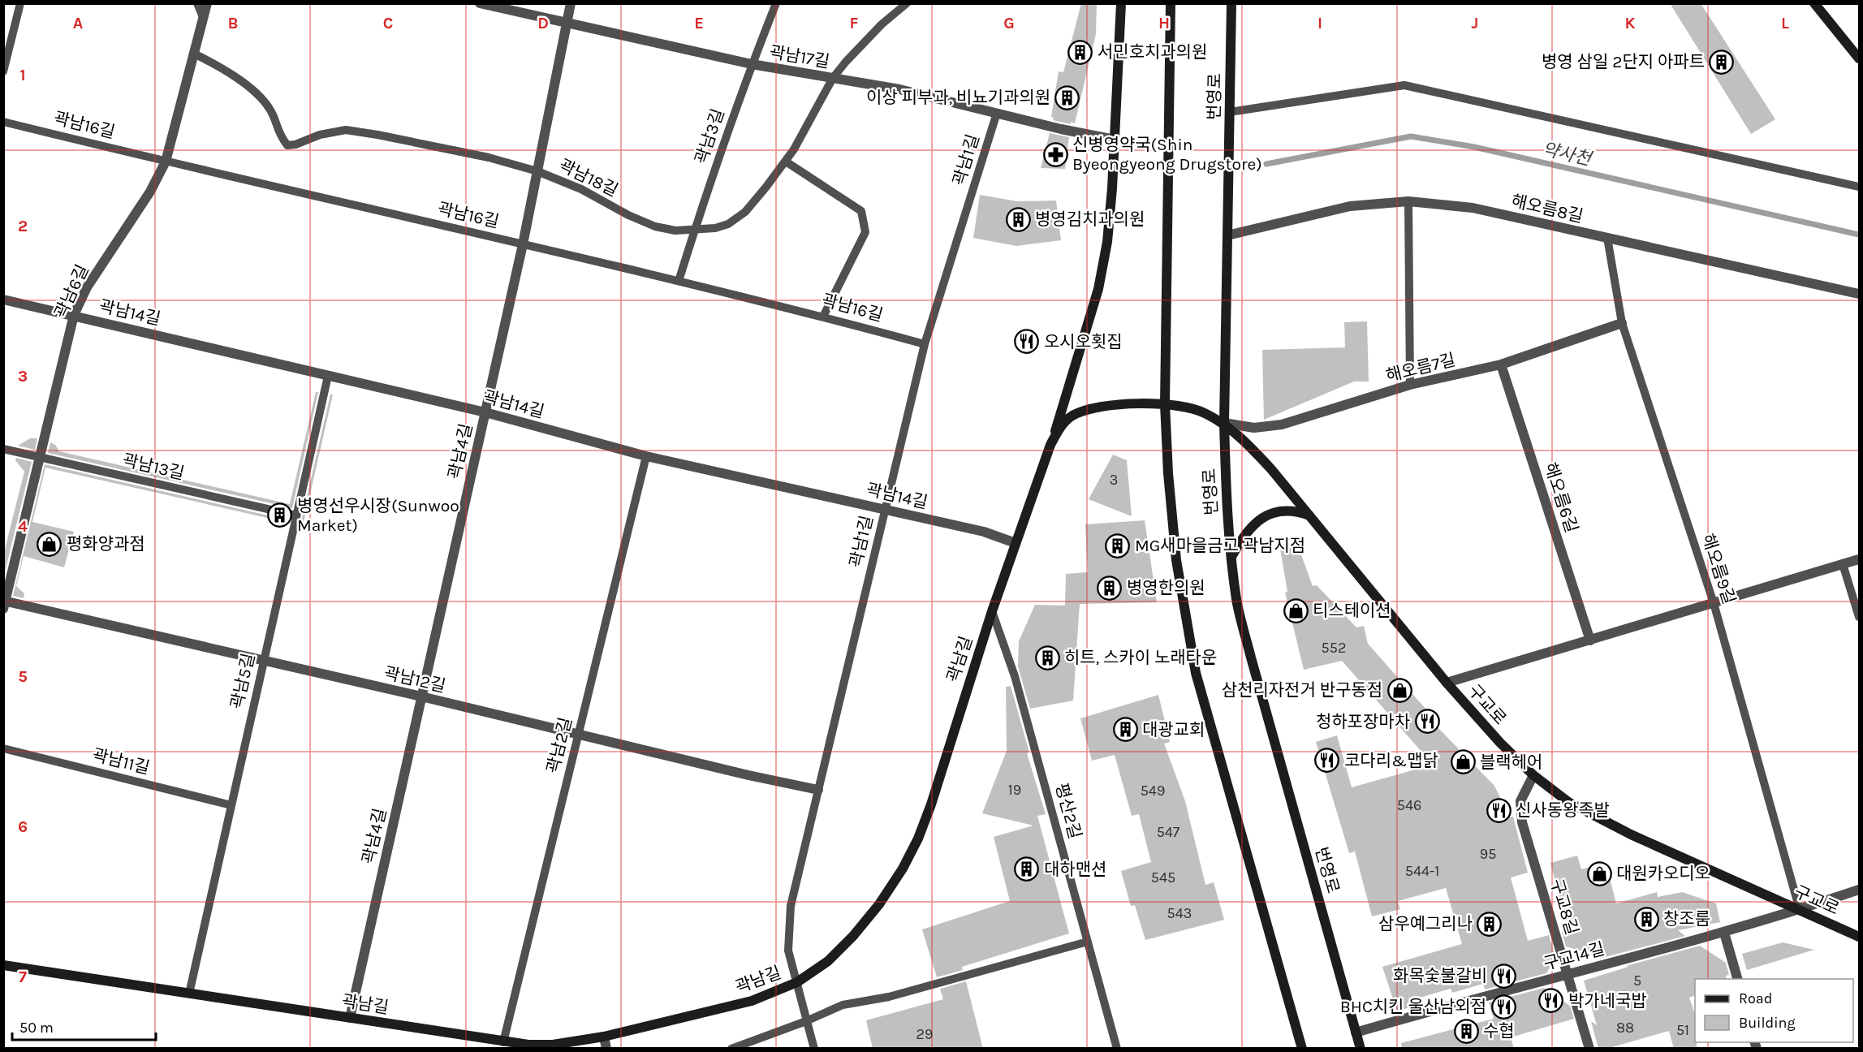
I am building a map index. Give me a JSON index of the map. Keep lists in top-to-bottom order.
{
  "streets": {
    "main road": ["번영로", "곽남길", "구교로"],
    "street": [
      "곽남17길",
      "해오름8길",
      "곽남6길",
      "곽남14길",
      "해오름7길",
      "곽남4길",
      "해오름6길",
      "곽남12길",
      "구교8길",
      "구교14길"
    ],
    "lane": [
      "곽남16길",
      "곽남3길",
      "곽남1길",
      "곽남18길",
      "곽남13길",
      "해오름9길",
      "곽남5길",
      "곽남2길",
      "곽남11길",
      "평산2길"
    ]
  },
  "crossings": [
    ["곽남17길", "곽남3길"],
    ["곽남17길", "곽남1길"],
    ["곽남17길", "곽남18길"],
    ["곽남17길", "곽남4길"],
    ["번영로", "해오름8길"],
    ["번영로", "해오름7길"],
    ["번영로", "구교로"],
    ["번영로", "구교14길"],
    ["곽남16길", "곽남3길"],
    ["곽남16길", "곽남1길"],
    ["곽남16길", "곽남6길"],
    ["곽남16길", "곽남4길"],
    ["곽남3길", "곽남18길"],
    ["곽남1길", "곽남14길"],
    ["곽남1길", "곽남길"],
    ["곽남1길", "곽남12길"],
    ["곽남18길", "곽남6길"],
    ["곽남18길", "곽남4길"],
    ["해오름8길", "해오름9길"],
    ["곽남6길", "곽남14길"],
    ["곽남6길", "곽남13길"],
    ["곽남6길", "곽남12길"],
    ["곽남14길", "곽남4길"],
    ["곽남14길", "곽남길"],
    ["곽남14길", "곽남5길"],
    ["곽남14길", "곽남2길"],
    ["해오름7길", "해오름6길"],
    ["해오름7길", "해오름9길"],
    ["해오름7길", "구교로"],
    ["곽남4길", "곽남길"],
    ["곽남4길", "곽남12길"],
    ["곽남13길", "곽남5길"],
    ["해오름9길", "구교로"],
    ["해오름9길", "구교14길"],
    ["곽남길", "곽남5길"],
    ["곽남길", "구교로"],
    ["곽남길", "곽남2길"],
    ["곽남길", "평산2길"],
    ["곽남12길", "곽남5길"],
    ["곽남12길", "곽남2길"],
    ["곽남5길", "곽남11길"],
    ["구교로", "구교8길"],
    ["구교로", "구교14길"],
    ["구교8길", "구교14길"]
  ],
  "water": ["약사천"],
  "places": {
    "building": [
      "서민호치과의원",
      "병영 삼일 2단지 아파트",
      "이상 피부과, 비뇨기과의원",
      "병영김치과의원",
      "병영선우시장(Sunwoo Market)",
      "MG새마을금고 곽남지점",
      "병영한의원",
      "히트, 스카이 노래타운",
      "대광교회",
      "대하맨션",
      "창조룸",
      "삼우예그리나",
      "수협"
    ],
    "pharmacy": ["신병영약국(Shin Byeongyeong Drugstore)"],
    "restaurant": [
      "오시오횟집",
      "청하포장마차",
      "코다리&맵닭",
      "신사동왕족발",
      "화목숯불갈비",
      "박가네국밥",
      "BHC치킨 울산남외점"
    ],
    "shop": [
      "평화양과점",
      "티스테이션",
      "삼천리자전거 반구동점",
      "블랙헤어",
      "대원카오디오"
    ]
  },
  "house_numbers": [
    "3",
    "552",
    "19",
    "549",
    "546",
    "547",
    "95",
    "544-1",
    "545",
    "543",
    "5",
    "88",
    "51",
    "29"
  ],
  "legend": ["Road", "Building"],
  "scale_bar": "50 m",
  "grid": {
    "columns": [
      "A",
      "B",
      "C",
      "D",
      "E",
      "F",
      "G",
      "H",
      "I",
      "J",
      "K",
      "L"
    ],
    "rows": [
      "1",
      "2",
      "3",
      "4",
      "5",
      "6",
      "7"
    ]
  }
}
